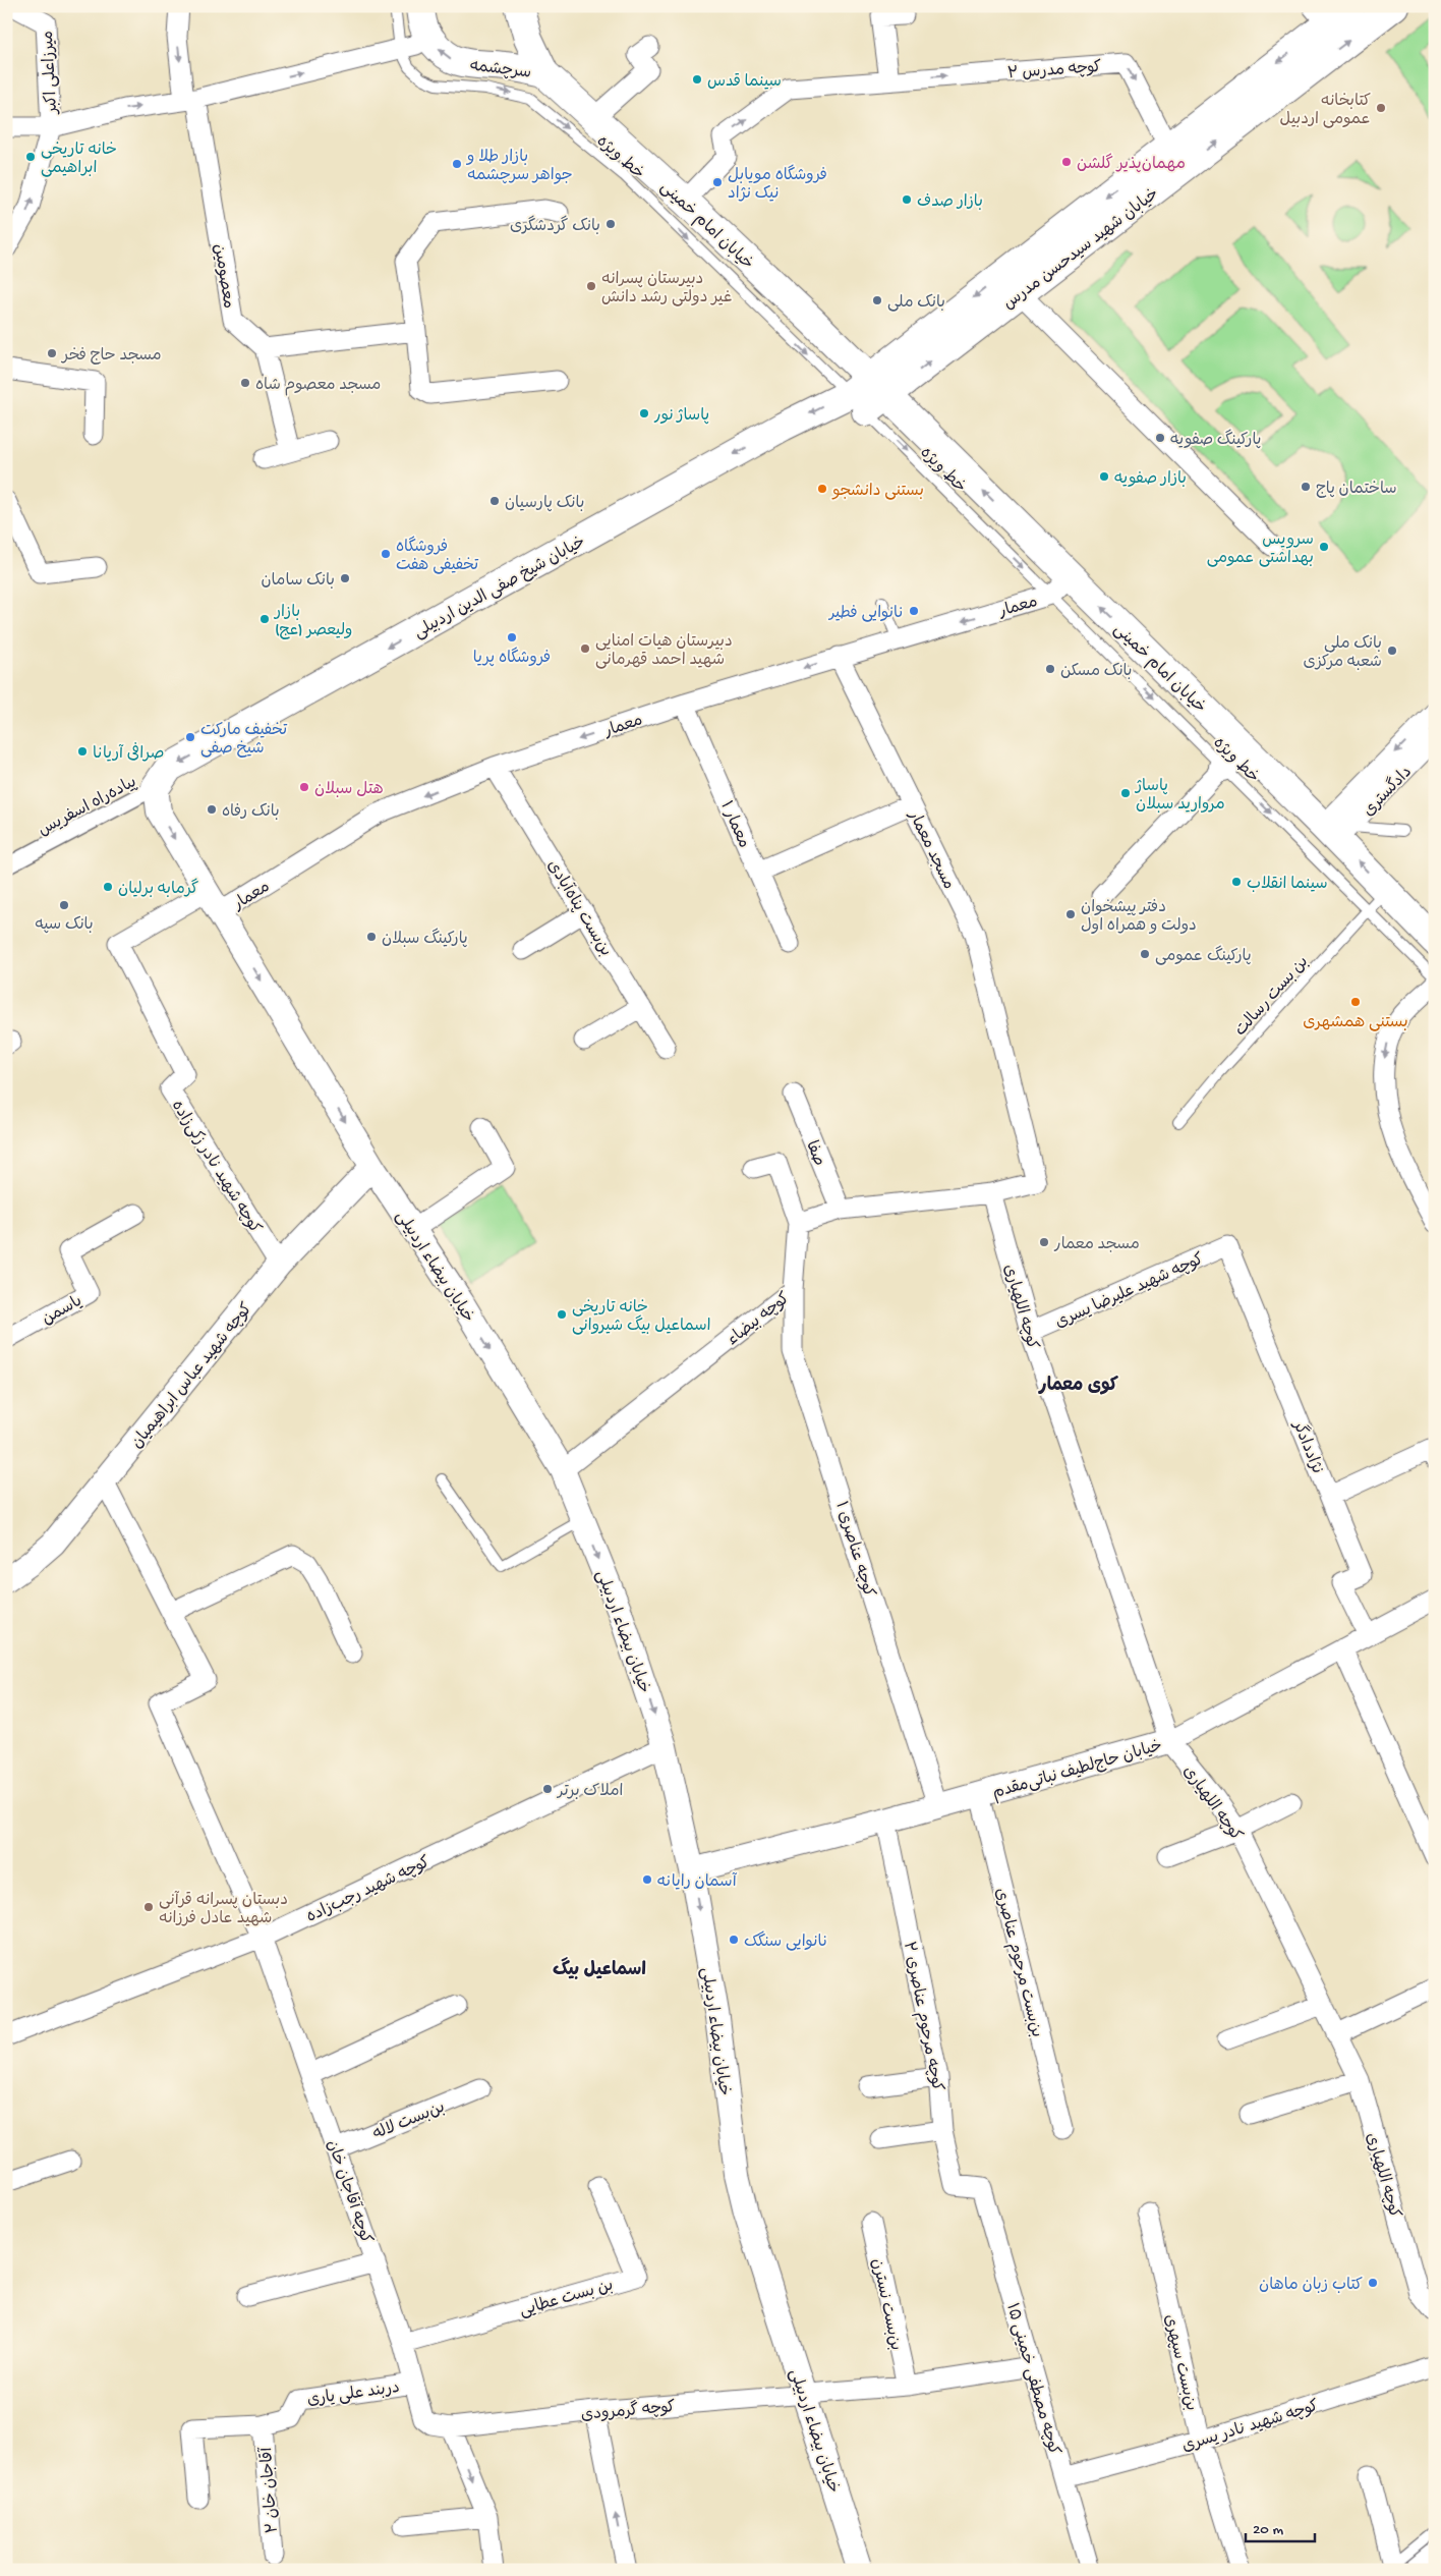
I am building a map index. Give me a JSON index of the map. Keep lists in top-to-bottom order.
{
  "streets": {
    "main road": [
      "سرچشمه",
      "خیابان امام خمینی",
      "خیابان شهید سیدحسن مدرس",
      "خیابان شیخ صفی الدین اردبیلی"
    ],
    "street": [
      "کوچه مدرس ۲",
      "میرزاعلی اکبر",
      "معصومین",
      "معمار",
      "دادگستری",
      "پیاده‌راه اسفریس",
      "معمار ۱",
      "مسجد معمار",
      "بن‌بست پناه‌آبادی",
      "صفا",
      "کوچه شهید نادر زکی‌زاده",
      "خیابان بیضاء اردبیلی",
      "کوچه شهید علیرضا یسری",
      "کوچه اللهیاری",
      "یاسمن",
      "کوچه بیضاء",
      "کوچه شهید عباس ابراهیمیان",
      "نژاددادگر",
      "کوچه عناصری ۱",
      "خیابان حاج‌لطیف نباتی‌مقدم",
      "کوچه شهید رجب‌زاده",
      "بن‌بست مرحوم عناصری",
      "کوچه مرحوم عناصری ۲",
      "بن‌بست لاله",
      "کوچه آقاجان خان",
      "بن بست عطایی",
      "بن‌بست نسترن",
      "بن‌بست سپهری",
      "کوچه مصطفی خمینی ۱۵",
      "دربند علی یاری",
      "کوچه گرمرودی",
      "کوچه شهید نادر یسری",
      "آقاجان خان ۲"
    ],
    "lane": ["خط ویژه", "بن بست رسالت"]
  },
  "crossings": [
    ["سرچشمه", "خیابان امام خمینی"],
    ["کوچه مدرس ۲", "خیابان شهید سیدحسن مدرس"],
    ["خط ویژه", "خیابان امام خمینی"],
    ["خط ویژه", "خیابان شهید سیدحسن مدرس"],
    ["خط ویژه", "خیابان شیخ صفی الدین اردبیلی"],
    ["خط ویژه", "معمار"],
    ["خط ویژه", "بن بست رسالت"],
    ["خیابان امام خمینی", "خیابان شهید سیدحسن مدرس"],
    ["خیابان امام خمینی", "خیابان شیخ صفی الدین اردبیلی"],
    ["خیابان امام خمینی", "معمار"],
    ["خیابان امام خمینی", "دادگستری"],
    ["خیابان امام خمینی", "بن بست رسالت"],
    ["خیابان شهید سیدحسن مدرس", "خیابان شیخ صفی الدین اردبیلی"],
    ["خیابان شیخ صفی الدین اردبیلی", "پیاده‌راه اسفریس"],
    ["خیابان شیخ صفی الدین اردبیلی", "خیابان بیضاء اردبیلی"],
    ["معمار", "معمار ۱"],
    ["معمار", "مسجد معمار"],
    ["معمار", "بن‌بست پناه‌آبادی"],
    ["معمار", "خیابان بیضاء اردبیلی"],
    ["پیاده‌راه اسفریس", "خیابان بیضاء اردبیلی"],
    ["مسجد معمار", "کوچه اللهیاری"],
    ["کوچه شهید نادر زکی‌زاده", "خیابان بیضاء اردبیلی"],
    ["کوچه شهید نادر زکی‌زاده", "کوچه شهید عباس ابراهیمیان"],
    ["خیابان بیضاء اردبیلی", "کوچه بیضاء"],
    ["خیابان بیضاء اردبیلی", "کوچه شهید عباس ابراهیمیان"],
    ["خیابان بیضاء اردبیلی", "خیابان حاج‌لطیف نباتی‌مقدم"],
    ["خیابان بیضاء اردبیلی", "کوچه شهید رجب‌زاده"],
    ["خیابان بیضاء اردبیلی", "کوچه گرمرودی"],
    ["کوچه شهید علیرضا یسری", "کوچه اللهیاری"],
    ["کوچه شهید علیرضا یسری", "نژاددادگر"],
    ["کوچه اللهیاری", "خیابان حاج‌لطیف نباتی‌مقدم"],
    ["کوچه بیضاء", "کوچه عناصری ۱"],
    ["نژاددادگر", "خیابان حاج‌لطیف نباتی‌مقدم"],
    ["کوچه عناصری ۱", "خیابان حاج‌لطیف نباتی‌مقدم"],
    ["خیابان حاج‌لطیف نباتی‌مقدم", "بن‌بست مرحوم عناصری"],
    ["خیابان حاج‌لطیف نباتی‌مقدم", "کوچه مرحوم عناصری ۲"],
    ["کوچه شهید رجب‌زاده", "کوچه آقاجان خان"],
    ["کوچه مرحوم عناصری ۲", "کوچه مصطفی خمینی ۱۵"],
    ["بن‌بست لاله", "کوچه آقاجان خان"],
    ["کوچه آقاجان خان", "بن بست عطایی"],
    ["کوچه آقاجان خان", "دربند علی یاری"],
    ["کوچه آقاجان خان", "کوچه گرمرودی"],
    ["بن‌بست نسترن", "کوچه گرمرودی"],
    ["بن‌بست سپهری", "کوچه شهید نادر یسری"],
    ["کوچه مصطفی خمینی ۱۵", "کوچه گرمرودی"],
    ["کوچه مصطفی خمینی ۱۵", "کوچه شهید نادر یسری"],
    ["دربند علی یاری", "آقاجان خان ۲"]
  ],
  "one_way": [
    "سرچشمه",
    "کوچه مدرس ۲",
    "خط ویژه",
    "خیابان شیخ صفی الدین اردبیلی",
    "معمار",
    "خیابان بیضاء اردبیلی"
  ],
  "districts": ["کوی معمار", "اسماعیل بیگ"],
  "places": [
    "سینما قدس",
    "کتابخانه عمومی اردبیل",
    "خانه تاریخی ابراهیمی",
    "مهمان‌پذیر گلشن",
    "بازار طلا و جواهر سرچشمه",
    "فروشگاه مویابل نیک نژاد",
    "بازار صدف",
    "بانک گردشگری",
    "دبیرستان پسرانه غیر دولتی رشد دانش",
    "بانک ملی",
    "مسجد حاج فخر",
    "مسجد معصوم شاه",
    "پاساژ نور",
    "پارکینگ صفویه",
    "بازار صفویه",
    "ساختمان پاج",
    "بستنی دانشجو",
    "بانک پارسیان",
    "سرویس بهداشتی عمومی",
    "فروشگاه تخفیفی هفت",
    "بانک سامان",
    "نانوایی فطیر",
    "بازار ولیعصر (عج)",
    "فروشگاه پریا",
    "دبیرستان هیات امنایی شهید احمد قهرمانی",
    "بانک ملی شعبه مرکزی",
    "بانک مسکن",
    "تخفیف مارکت شیخ صفی",
    "صرافی آریانا",
    "هتل سبلان",
    "پاساژ مروارید سبلان",
    "بانک رفاه",
    "سینما انقلاب",
    "گرمابه برلیان",
    "بانک سپه",
    "دفتر پیشخوان دولت و همراه اول",
    "پارکینگ سبلان",
    "پارکینگ عمومی",
    "بستنی همشهری",
    "مسجد معمار",
    "خانه تاریخی اسماعیل بیگ شیروانی",
    "املاک برتر",
    "آسمان رایانه",
    "دبستان پسرانه قرآنی شهید عادل فرزانه",
    "نانوایی سنگک",
    "کتاب زبان ماهان"
  ],
  "scale_bar": "20 m"
}
